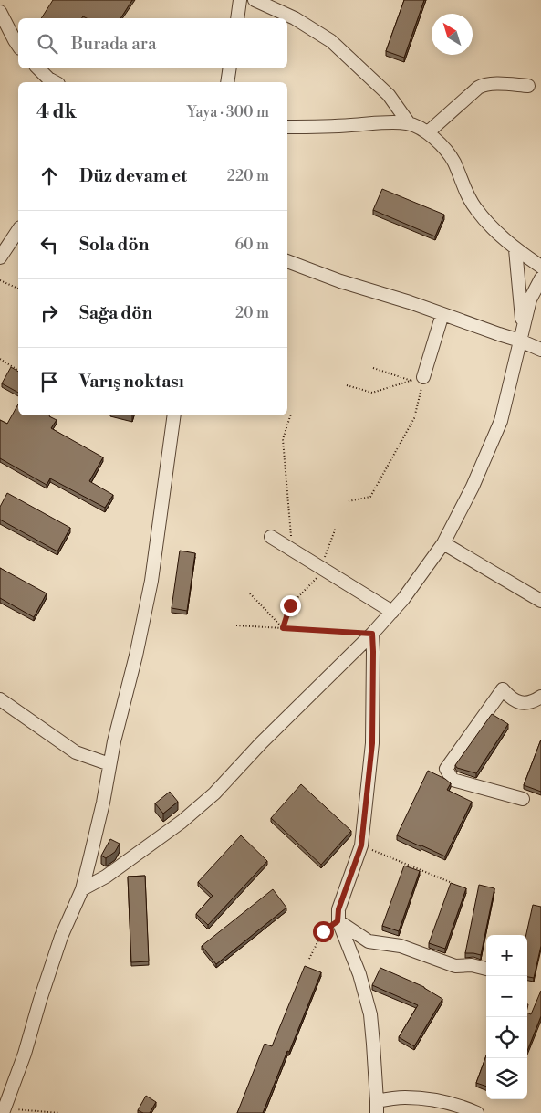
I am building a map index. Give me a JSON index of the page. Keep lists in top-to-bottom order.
{
  "north": "top left",
  "page": {
    "search": "Burada ara",
    "heading": ["4 dk", "Yaya · 300 m"],
    "list": [
      ["Düz devam et", "220 m"],
      ["Sola dön", "60 m"],
      ["Sağa dön", "20 m"],
      "Varış noktası"
    ],
    "map_buttons": ["+", "−"]
  }
}
